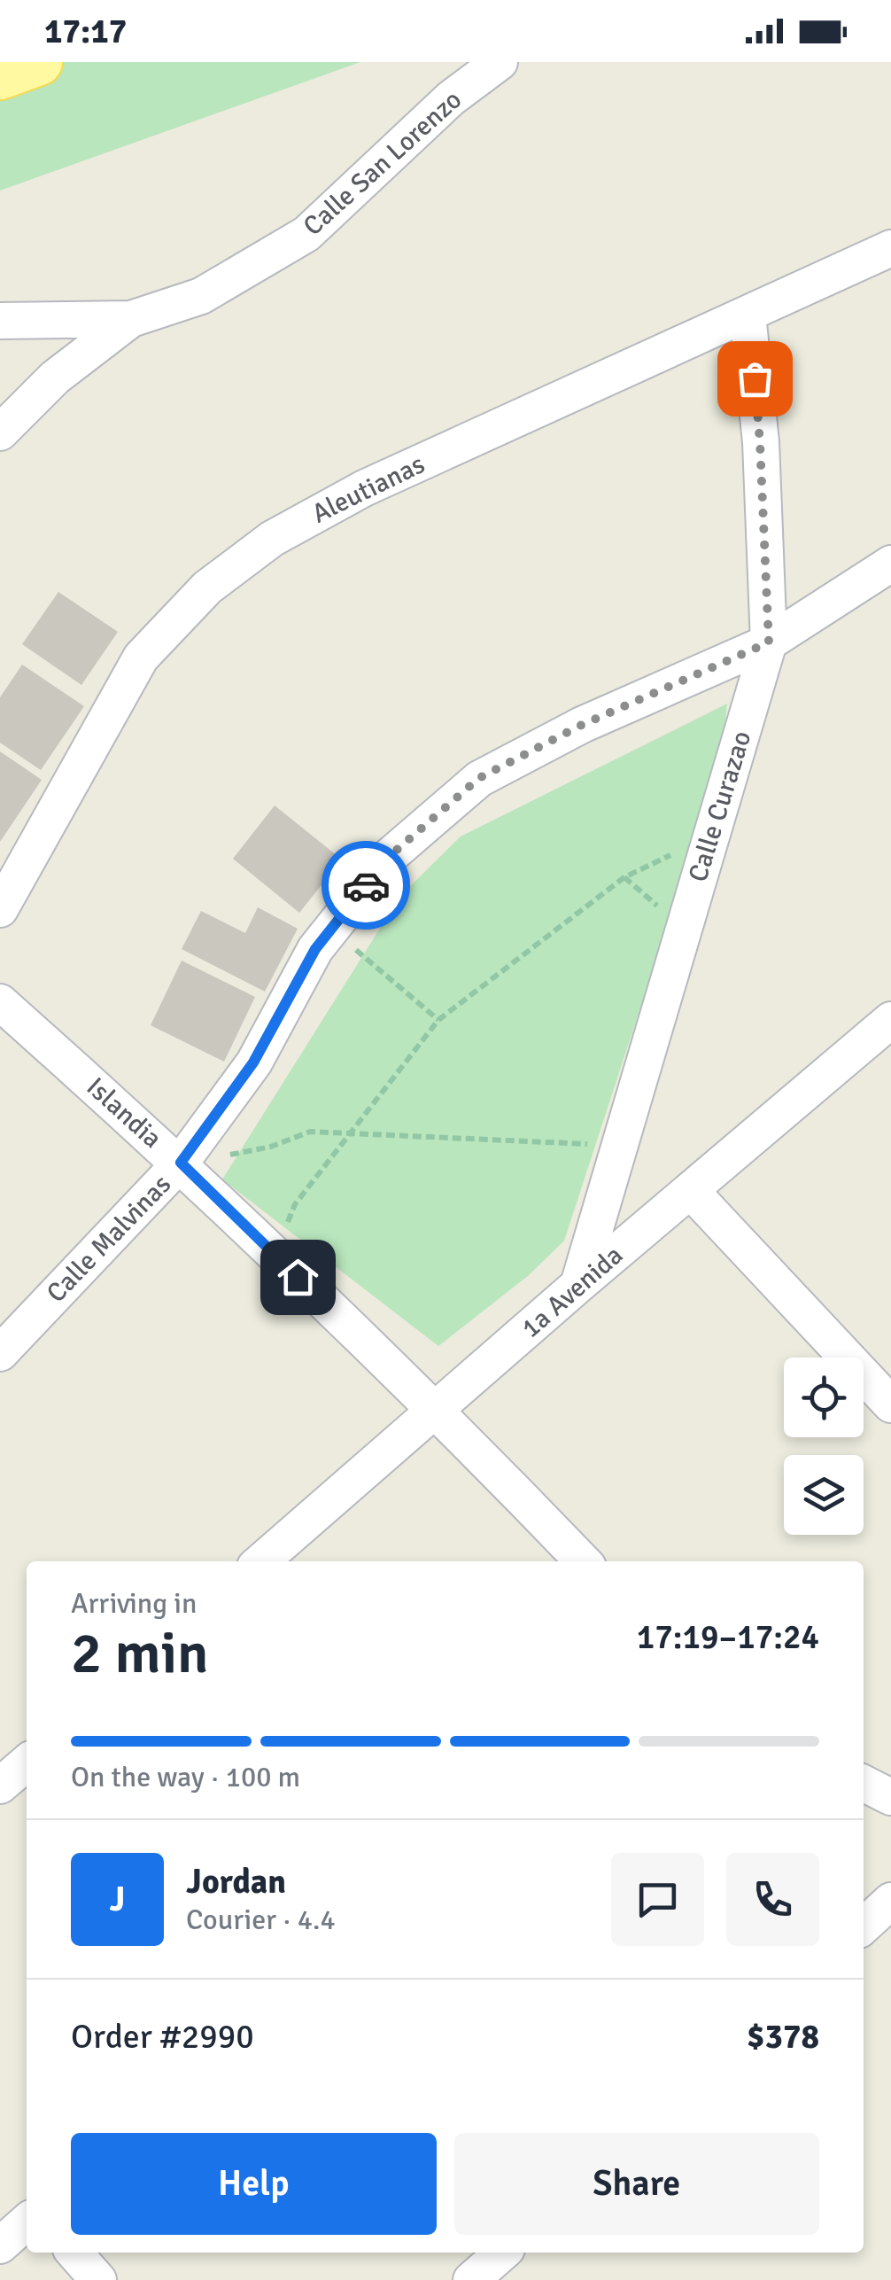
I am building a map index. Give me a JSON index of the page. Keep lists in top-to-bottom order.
{
  "streets": {
    "street": [
      "Calle San Lorenzo",
      "Aleutianas",
      "Calle Curazao",
      "Islandia",
      "Calle Malvinas",
      "1a Avenida"
    ]
  },
  "crossings": [
    ["Aleutianas", "Calle Curazao"],
    ["Calle Curazao", "Calle Malvinas"],
    ["Calle Curazao", "1a Avenida"],
    ["Islandia", "Calle Malvinas"],
    ["Islandia", "1a Avenida"]
  ],
  "page": {
    "status": "17:17",
    "heading": ["2 min", "Arriving in", "17:19–17:24"],
    "panel": [
      "Jordan",
      "Courier · 4.4",
      "Order #2990",
      "$378"
    ],
    "bar": "On the way · 100 m",
    "round": "J",
    "buttons": ["Help", "Share"]
  }
}
